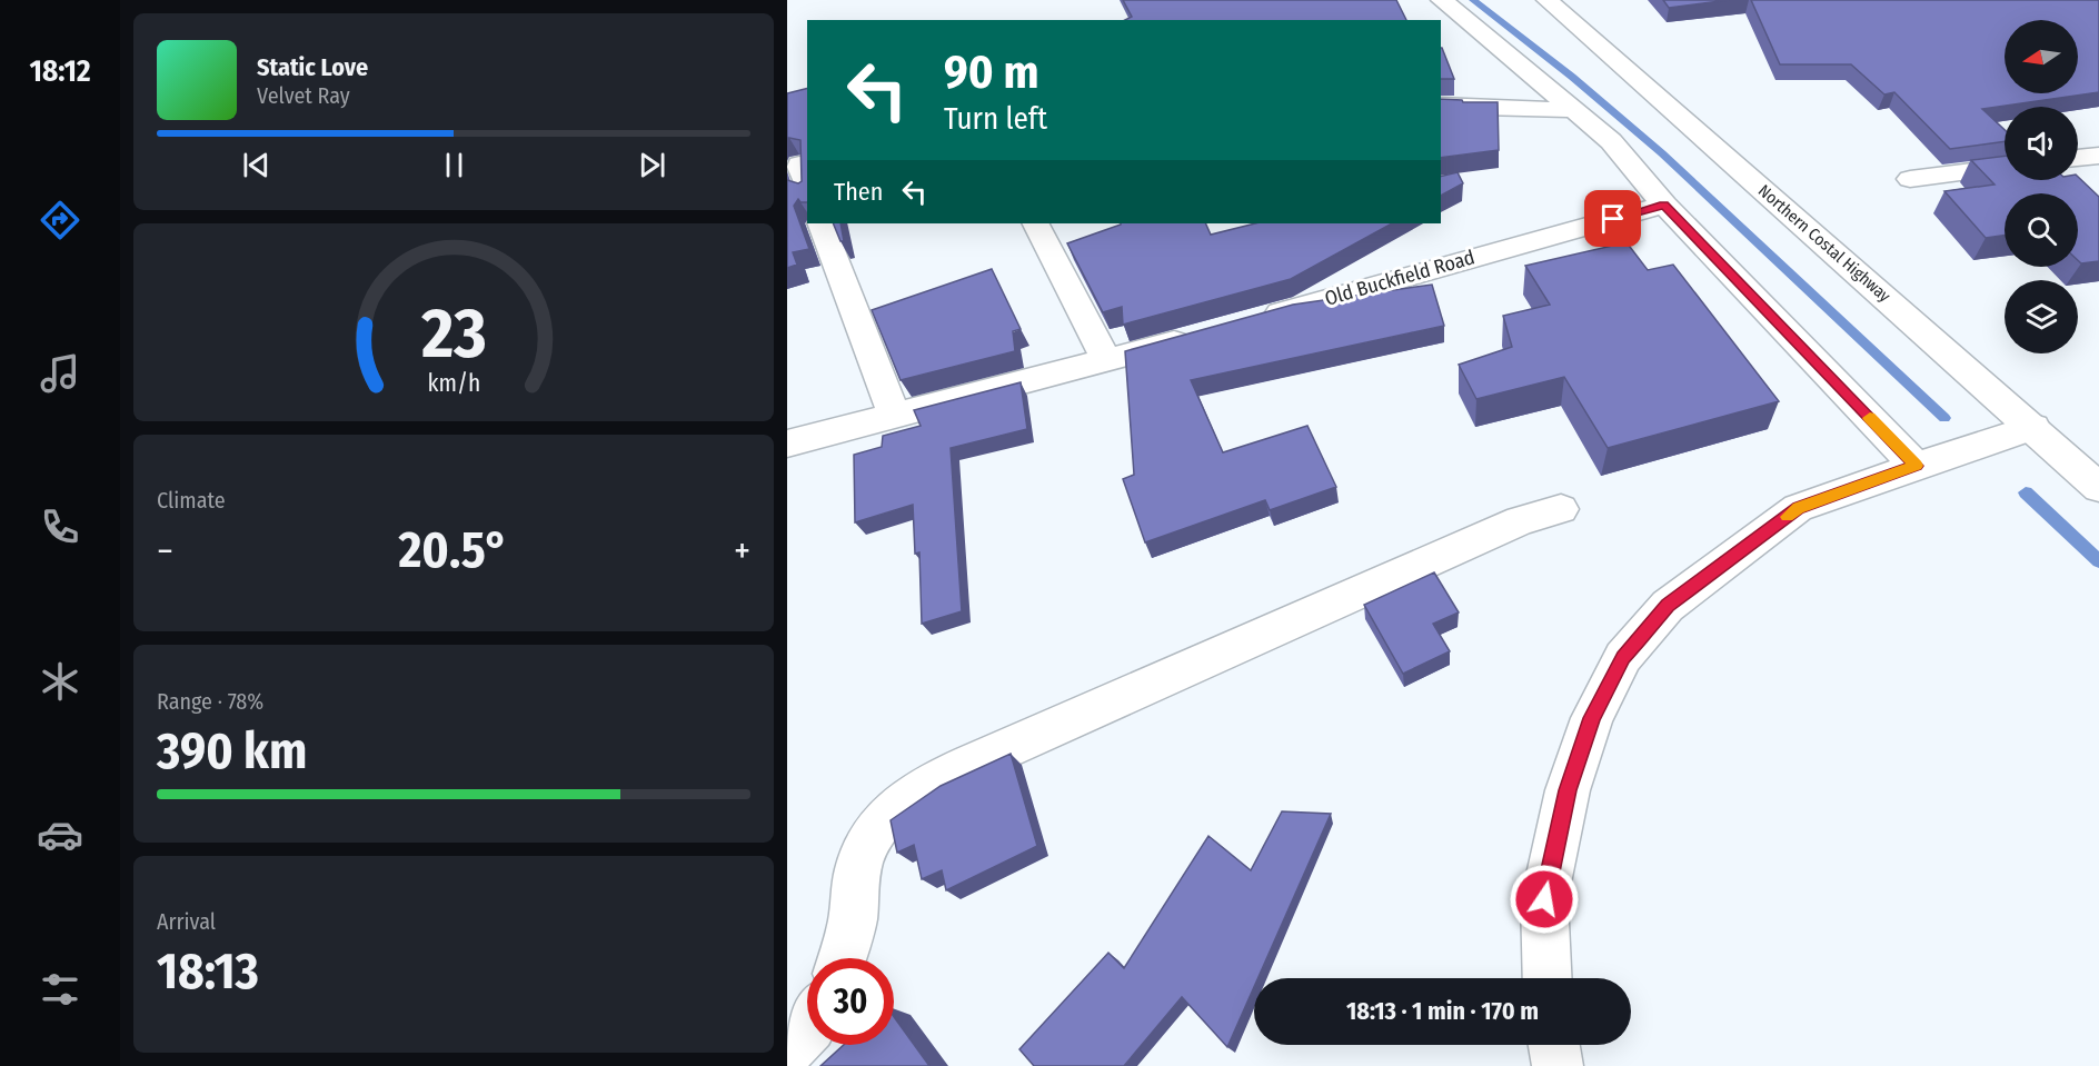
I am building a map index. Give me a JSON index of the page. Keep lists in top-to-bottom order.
{
  "streets": {
    "street": ["Northern Costal Highway", "Old Buckfield Road"]
  },
  "north": "left",
  "page": {
    "tabs": "18:12",
    "turn": ["90 m", "Turn left"],
    "song": ["Static Love", "Velvet Ray"],
    "then": "Then",
    "tile": [
      "Climate",
      ["Range · 78%", "390 km"],
      ["Arrival", "18:13"]
    ],
    "heat": ["−", "20.5°", "+"],
    "limit": "30",
    "trip": "18:13 · 1 min · 170 m",
    "gauge": ["23", "km/h"]
  }
}
